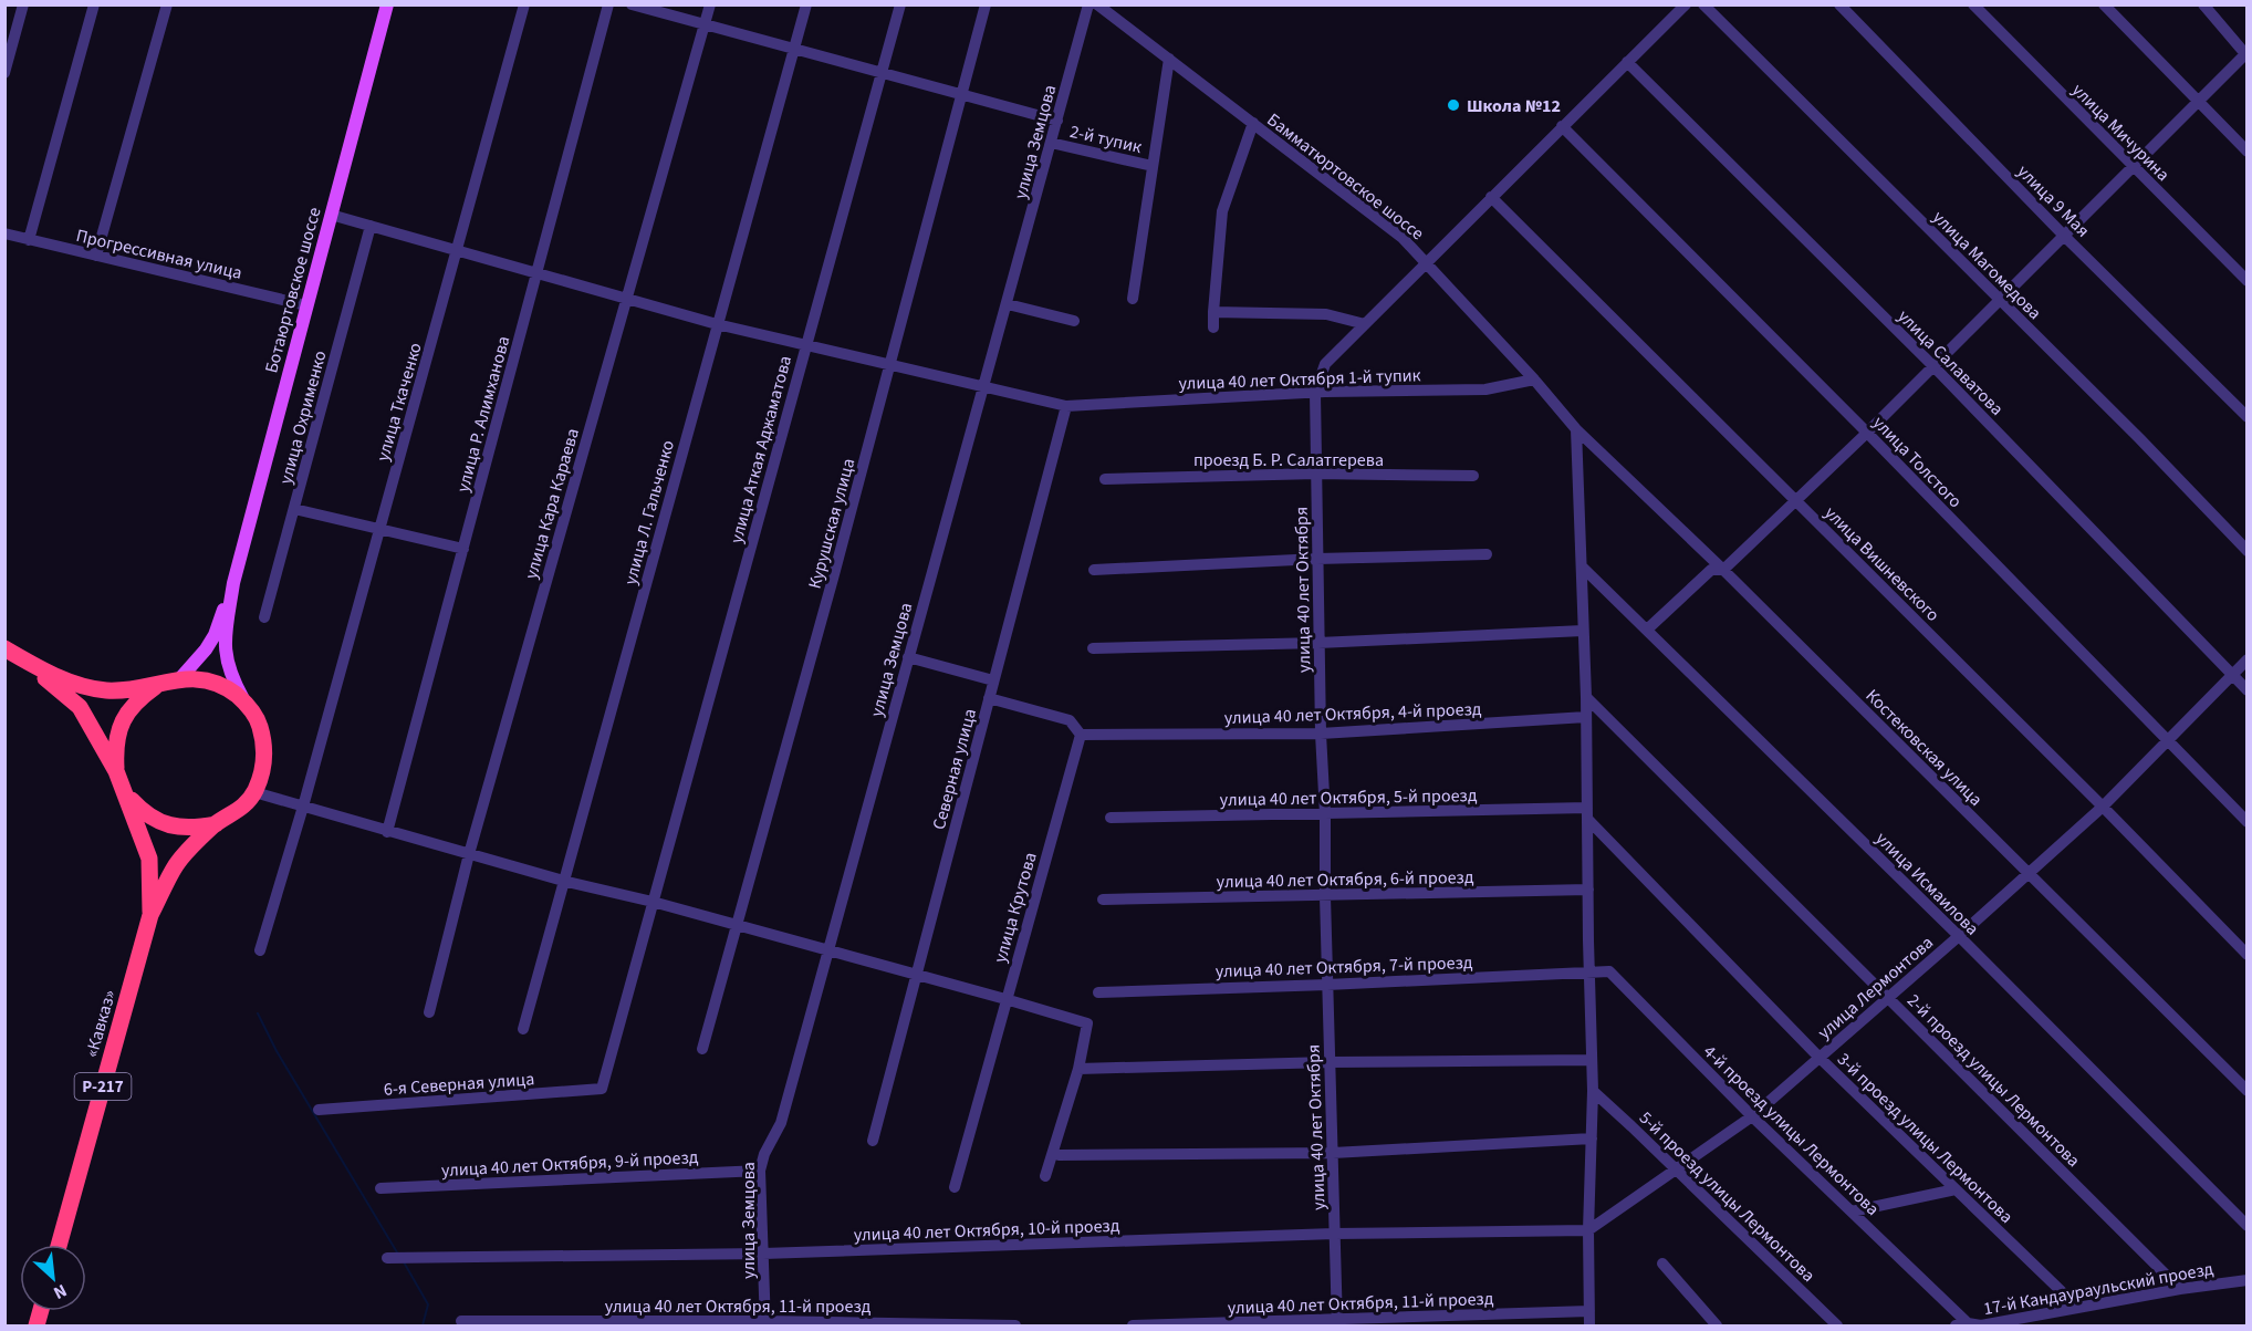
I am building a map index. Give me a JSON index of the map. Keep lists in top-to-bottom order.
{
  "streets": {
    "highway": ["«Кавказ»", "Р-217"],
    "main road": ["Ботаюртовское шоссе"],
    "street": [
      "улица Мичурина",
      "2-й тупик",
      "улица Земцова",
      "Бамматюртовское шоссе",
      "улица 9 Мая",
      "Прогрессивная улица",
      "улица Магомедова",
      "улица Салаватова",
      "улица 40 лет Октября 1-й тупик",
      "улица Ткаченко",
      "улица Р. Алимханова",
      "улица Охрименко",
      "улица Аткая Аджаматова",
      "проезд Б. Р. Салатгерева",
      "улица Толстого",
      "улица Кара Караева",
      "улица Л. Гальченко",
      "Курушская улица",
      "улица Вишневского",
      "улица 40 лет Октября",
      "улица 40 лет Октября, 4-й проезд",
      "Костековская улица",
      "Северная улица",
      "улица 40 лет Октября, 5-й проезд",
      "улица 40 лет Октября, 6-й проезд",
      "улица Исмаилова",
      "улица Крутова",
      "улица 40 лет Октября, 7-й проезд",
      "улица Лермонтова",
      "2-й проезд улицы Лермонтова",
      "6-я Северная улица",
      "4-й проезд улицы Лермонтова",
      "3-й проезд улицы Лермонтова",
      "улица 40 лет Октября, 9-й проезд",
      "5-й проезд улицы Лермонтова",
      "улица 40 лет Октября, 10-й проезд",
      "17-й Кандаураульский проезд",
      "улица 40 лет Октября, 11-й проезд"
    ]
  },
  "crossings": [
    ["2-й тупик", "улица Земцова"],
    ["улица Земцова", "улица 40 лет Октября 1-й тупик"],
    ["улица Земцова", "улица 40 лет Октября, 9-й проезд"],
    ["улица Земцова", "улица 40 лет Октября, 10-й проезд"],
    ["улица Земцова", "улица 40 лет Октября, 11-й проезд"],
    ["Бамматюртовское шоссе", "улица 40 лет Октября 1-й тупик"],
    ["Бамматюртовское шоссе", "улица 40 лет Октября"],
    ["Бамматюртовское шоссе", "Костековская улица"],
    ["Прогрессивная улица", "Ботаюртовское шоссе"],
    ["Ботаюртовское шоссе", "улица 40 лет Октября 1-й тупик"],
    ["улица Салаватова", "улица 40 лет Октября"],
    ["улица Салаватова", "улица Лермонтова"],
    ["улица 40 лет Октября 1-й тупик", "улица Ткаченко"],
    ["улица 40 лет Октября 1-й тупик", "улица Р. Алимханова"],
    ["улица 40 лет Октября 1-й тупик", "улица Охрименко"],
    ["улица 40 лет Октября 1-й тупик", "улица Аткая Аджаматова"],
    ["улица 40 лет Октября 1-й тупик", "улица Кара Караева"],
    ["улица 40 лет Октября 1-й тупик", "улица Л. Гальченко"],
    ["улица 40 лет Октября 1-й тупик", "Курушская улица"],
    ["улица 40 лет Октября 1-й тупик", "улица 40 лет Октября"],
    ["улица 40 лет Октября 1-й тупик", "Северная улица"],
    ["улица Аткая Аджаматова", "6-я Северная улица"],
    ["проезд Б. Р. Салатгерева", "улица 40 лет Октября"],
    ["улица Толстого", "улица 40 лет Октября"],
    ["улица Толстого", "улица Лермонтова"],
    ["улица Вишневского", "улица 40 лет Октября"],
    ["улица Вишневского", "улица Лермонтова"],
    ["улица 40 лет Октября", "улица 40 лет Октября, 4-й проезд"],
    ["улица 40 лет Октября", "улица 40 лет Октября, 5-й проезд"],
    ["улица 40 лет Октября", "улица 40 лет Октября, 6-й проезд"],
    ["улица 40 лет Октября", "улица 40 лет Октября, 7-й проезд"],
    ["улица 40 лет Октября", "улица 40 лет Октября, 10-й проезд"],
    ["улица 40 лет Октября", "улица 40 лет Октября, 11-й проезд"],
    ["улица 40 лет Октября, 4-й проезд", "улица Крутова"],
    ["Костековская улица", "улица Лермонтова"],
    ["улица 40 лет Октября, 5-й проезд", "3-й проезд улицы Лермонтова"],
    ["улица Исмаилова", "улица Лермонтова"],
    ["улица 40 лет Октября, 7-й проезд", "4-й проезд улицы Лермонтова"],
    ["улица Лермонтова", "2-й проезд улицы Лермонтова"],
    ["улица Лермонтова", "4-й проезд улицы Лермонтова"],
    ["улица Лермонтова", "3-й проезд улицы Лермонтова"],
    ["улица Лермонтова", "5-й проезд улицы Лермонтова"],
    ["улица Лермонтова", "улица 40 лет Октября, 10-й проезд"],
    ["2-й проезд улицы Лермонтова", "17-й Кандаураульский проезд"],
    ["4-й проезд улицы Лермонтова", "17-й Кандаураульский проезд"],
    ["3-й проезд улицы Лермонтова", "17-й Кандаураульский проезд"]
  ],
  "places": ["Школа №12"],
  "north": "bottom right"
}
